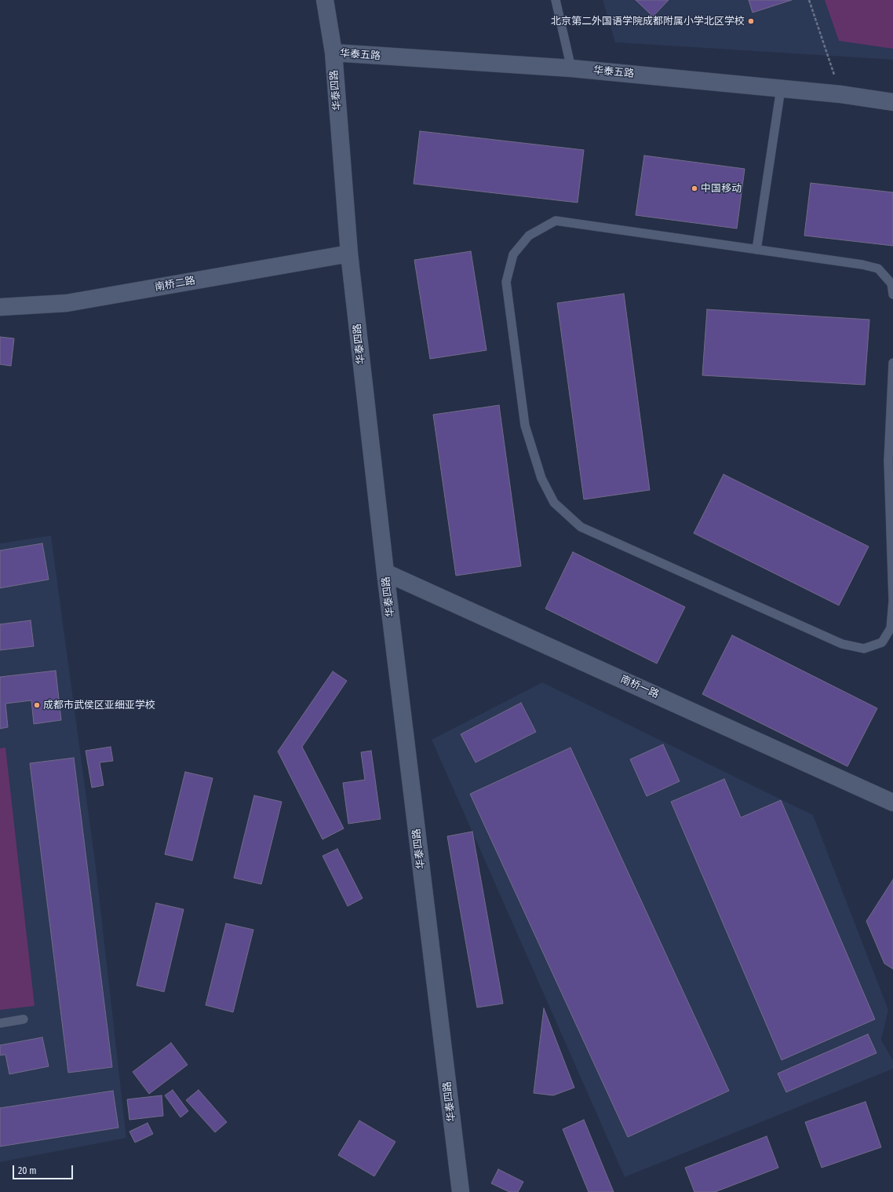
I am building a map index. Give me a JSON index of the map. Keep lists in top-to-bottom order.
{
  "streets": {
    "street": [
      "华泰五路",
      "华泰四路",
      "南桥二路",
      "南桥一路"
    ]
  },
  "crossings": [
    ["华泰五路", "华泰四路"],
    ["华泰四路", "南桥二路"],
    ["华泰四路", "南桥一路"]
  ],
  "places": ["北京第二外国语学院成都附属小学北区学校", "中国移动", "成都市武侯区亚细亚学校"],
  "scale_bar": "20 m"
}
